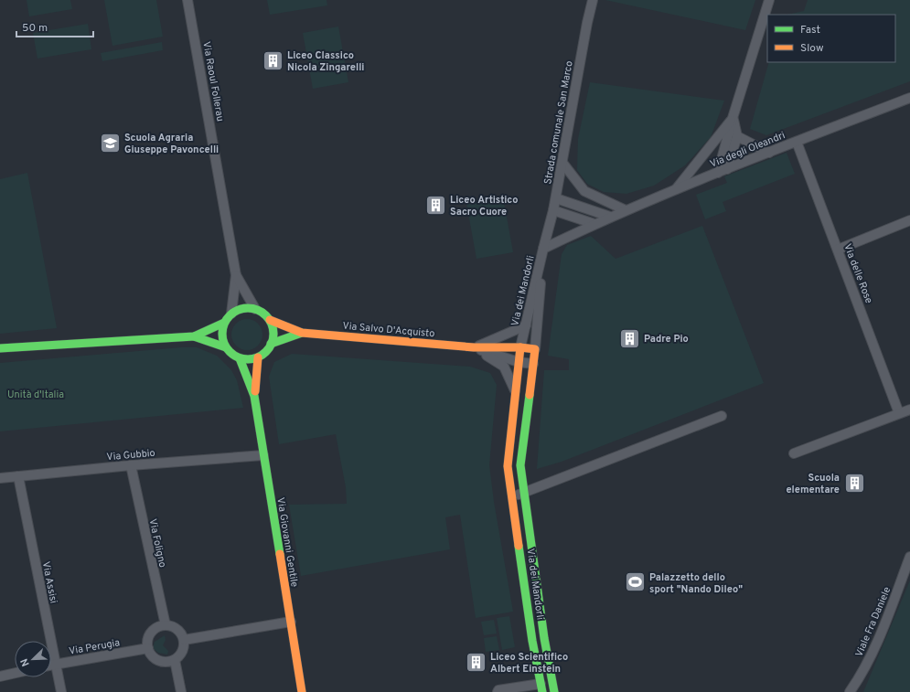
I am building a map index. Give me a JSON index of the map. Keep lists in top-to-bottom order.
{
  "streets": {
    "street": [
      "Via Raoul Follerau",
      "Strada comunale San Marco",
      "Via degli Oleandri",
      "Via delle Rose",
      "Via dei Mandorli",
      "Via Salvo D'Acquisto",
      "Via Gubbio",
      "Via Giovanni Gentile",
      "Via Foligno",
      "Via Assisi",
      "Viale Fra Daniele",
      "Via Perugia"
    ]
  },
  "crossings": [
    ["Via Raoul Follerau", "Via Salvo D'Acquisto"],
    ["Via Raoul Follerau", "Via Giovanni Gentile"],
    ["Strada comunale San Marco", "Via degli Oleandri"],
    ["Strada comunale San Marco", "Via dei Mandorli"],
    ["Via degli Oleandri", "Via delle Rose"],
    ["Via degli Oleandri", "Via dei Mandorli"],
    ["Via dei Mandorli", "Via Salvo D'Acquisto"],
    ["Via Salvo D'Acquisto", "Via Giovanni Gentile"],
    ["Via Gubbio", "Via Giovanni Gentile"],
    ["Via Gubbio", "Via Foligno"],
    ["Via Gubbio", "Via Assisi"],
    ["Via Foligno", "Via Perugia"],
    ["Via Assisi", "Via Perugia"]
  ],
  "parks": ["Unità d'Italia"],
  "places": {
    "building": [
      "Liceo Classico Nicola Zingarelli",
      "Liceo Artistico Sacro Cuore",
      "Padre Pio",
      "Scuola elementare",
      "Liceo Scientifico Albert Einstein"
    ],
    "school or university": ["Scuola Agraria Giuseppe Pavoncelli"],
    "sports": ["Palazzetto dello sport \"Nando Dileo\""]
  },
  "legend": ["Fast", "Slow"],
  "scale_bar": "50 m",
  "north": "bottom left"
}
